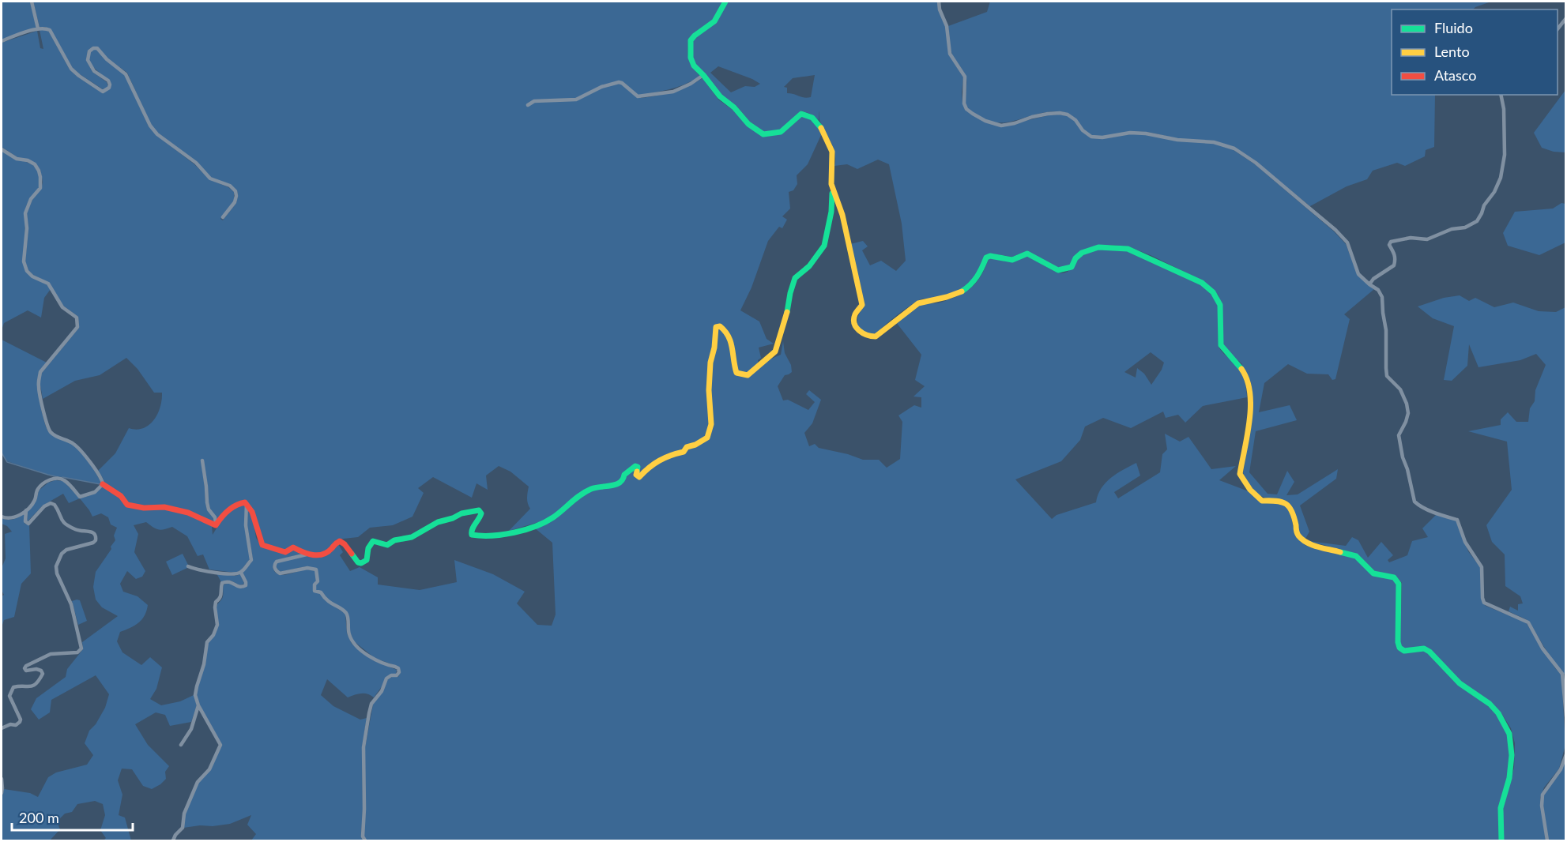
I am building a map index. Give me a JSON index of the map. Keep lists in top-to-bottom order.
{
  "legend": ["Fluido", "Lento", "Atasco"],
  "scale_bar": "200 m"
}
